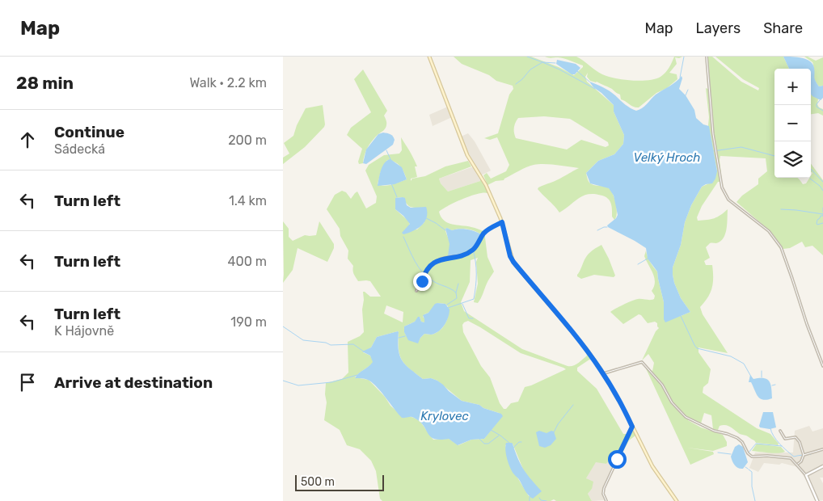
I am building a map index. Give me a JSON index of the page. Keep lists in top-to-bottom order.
{
  "water": ["Velký Hroch", "Krylovec"],
  "scale_bar": "500 m",
  "page": {
    "header": "Map",
    "nav": ["Map", "Layers", "Share"],
    "heading": ["28 min", "Walk · 2.2 km"],
    "map_buttons": ["+", "−"],
    "list": [
      ["Continue", "Sádecká", "200 m"],
      ["Turn left", "1.4 km"],
      ["Turn left", "400 m"],
      ["Turn left", "K Hájovně", "190 m"],
      "Arrive at destination"
    ],
    "scale": "500 m"
  }
}
